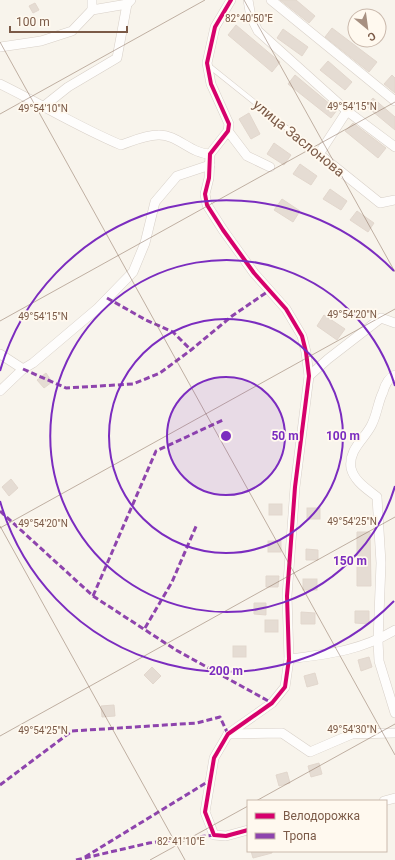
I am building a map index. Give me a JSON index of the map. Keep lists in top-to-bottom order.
{
  "streets": {
    "street": ["улица Заслонова"]
  },
  "legend": ["Велодорожка", "Тропа"],
  "scale_bar": "100 m",
  "north": "bottom right",
  "coordinates": [
    "82°40'50\"E",
    "49°54'15\"N",
    "49°54'10\"N",
    "49°54'20\"N",
    "49°54'25\"N",
    "49°54'30\"N",
    "82°41'10\"E"
  ],
  "rings": [
    "50 m",
    "100 m",
    "150 m",
    "200 m"
  ]
}
